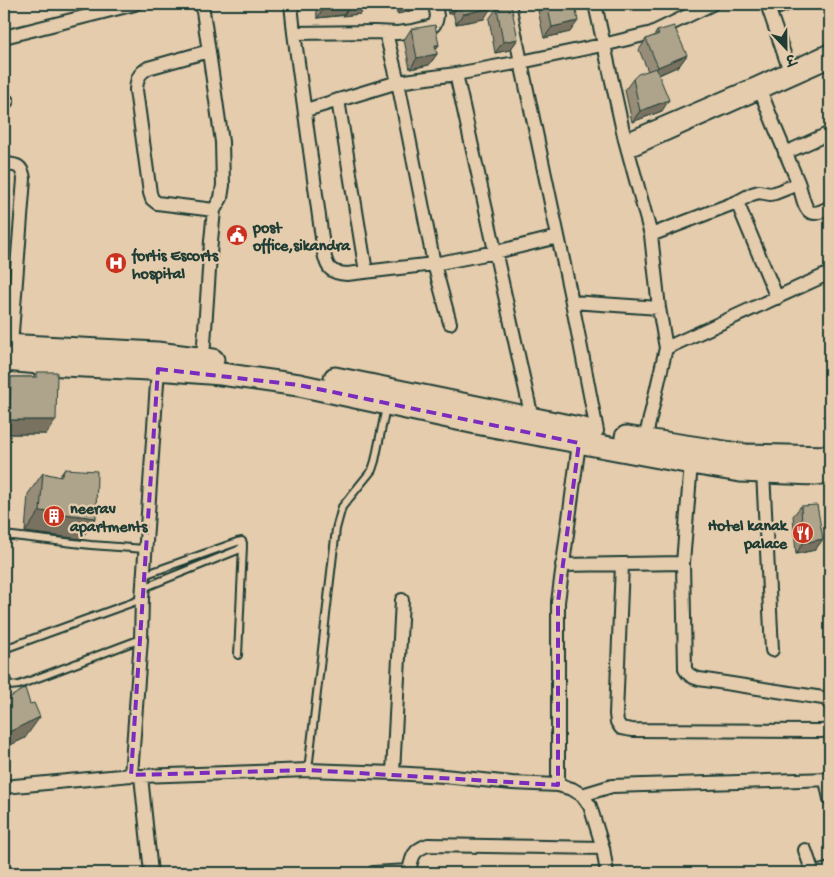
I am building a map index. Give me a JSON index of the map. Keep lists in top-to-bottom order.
{
  "places": {
    "public building": ["post office,sikandra"],
    "hospital": ["fortis Escorts hospital"],
    "building": ["neerav apartments"],
    "restaurant": ["Hotel kanak palace"]
  },
  "north": "bottom"
}
